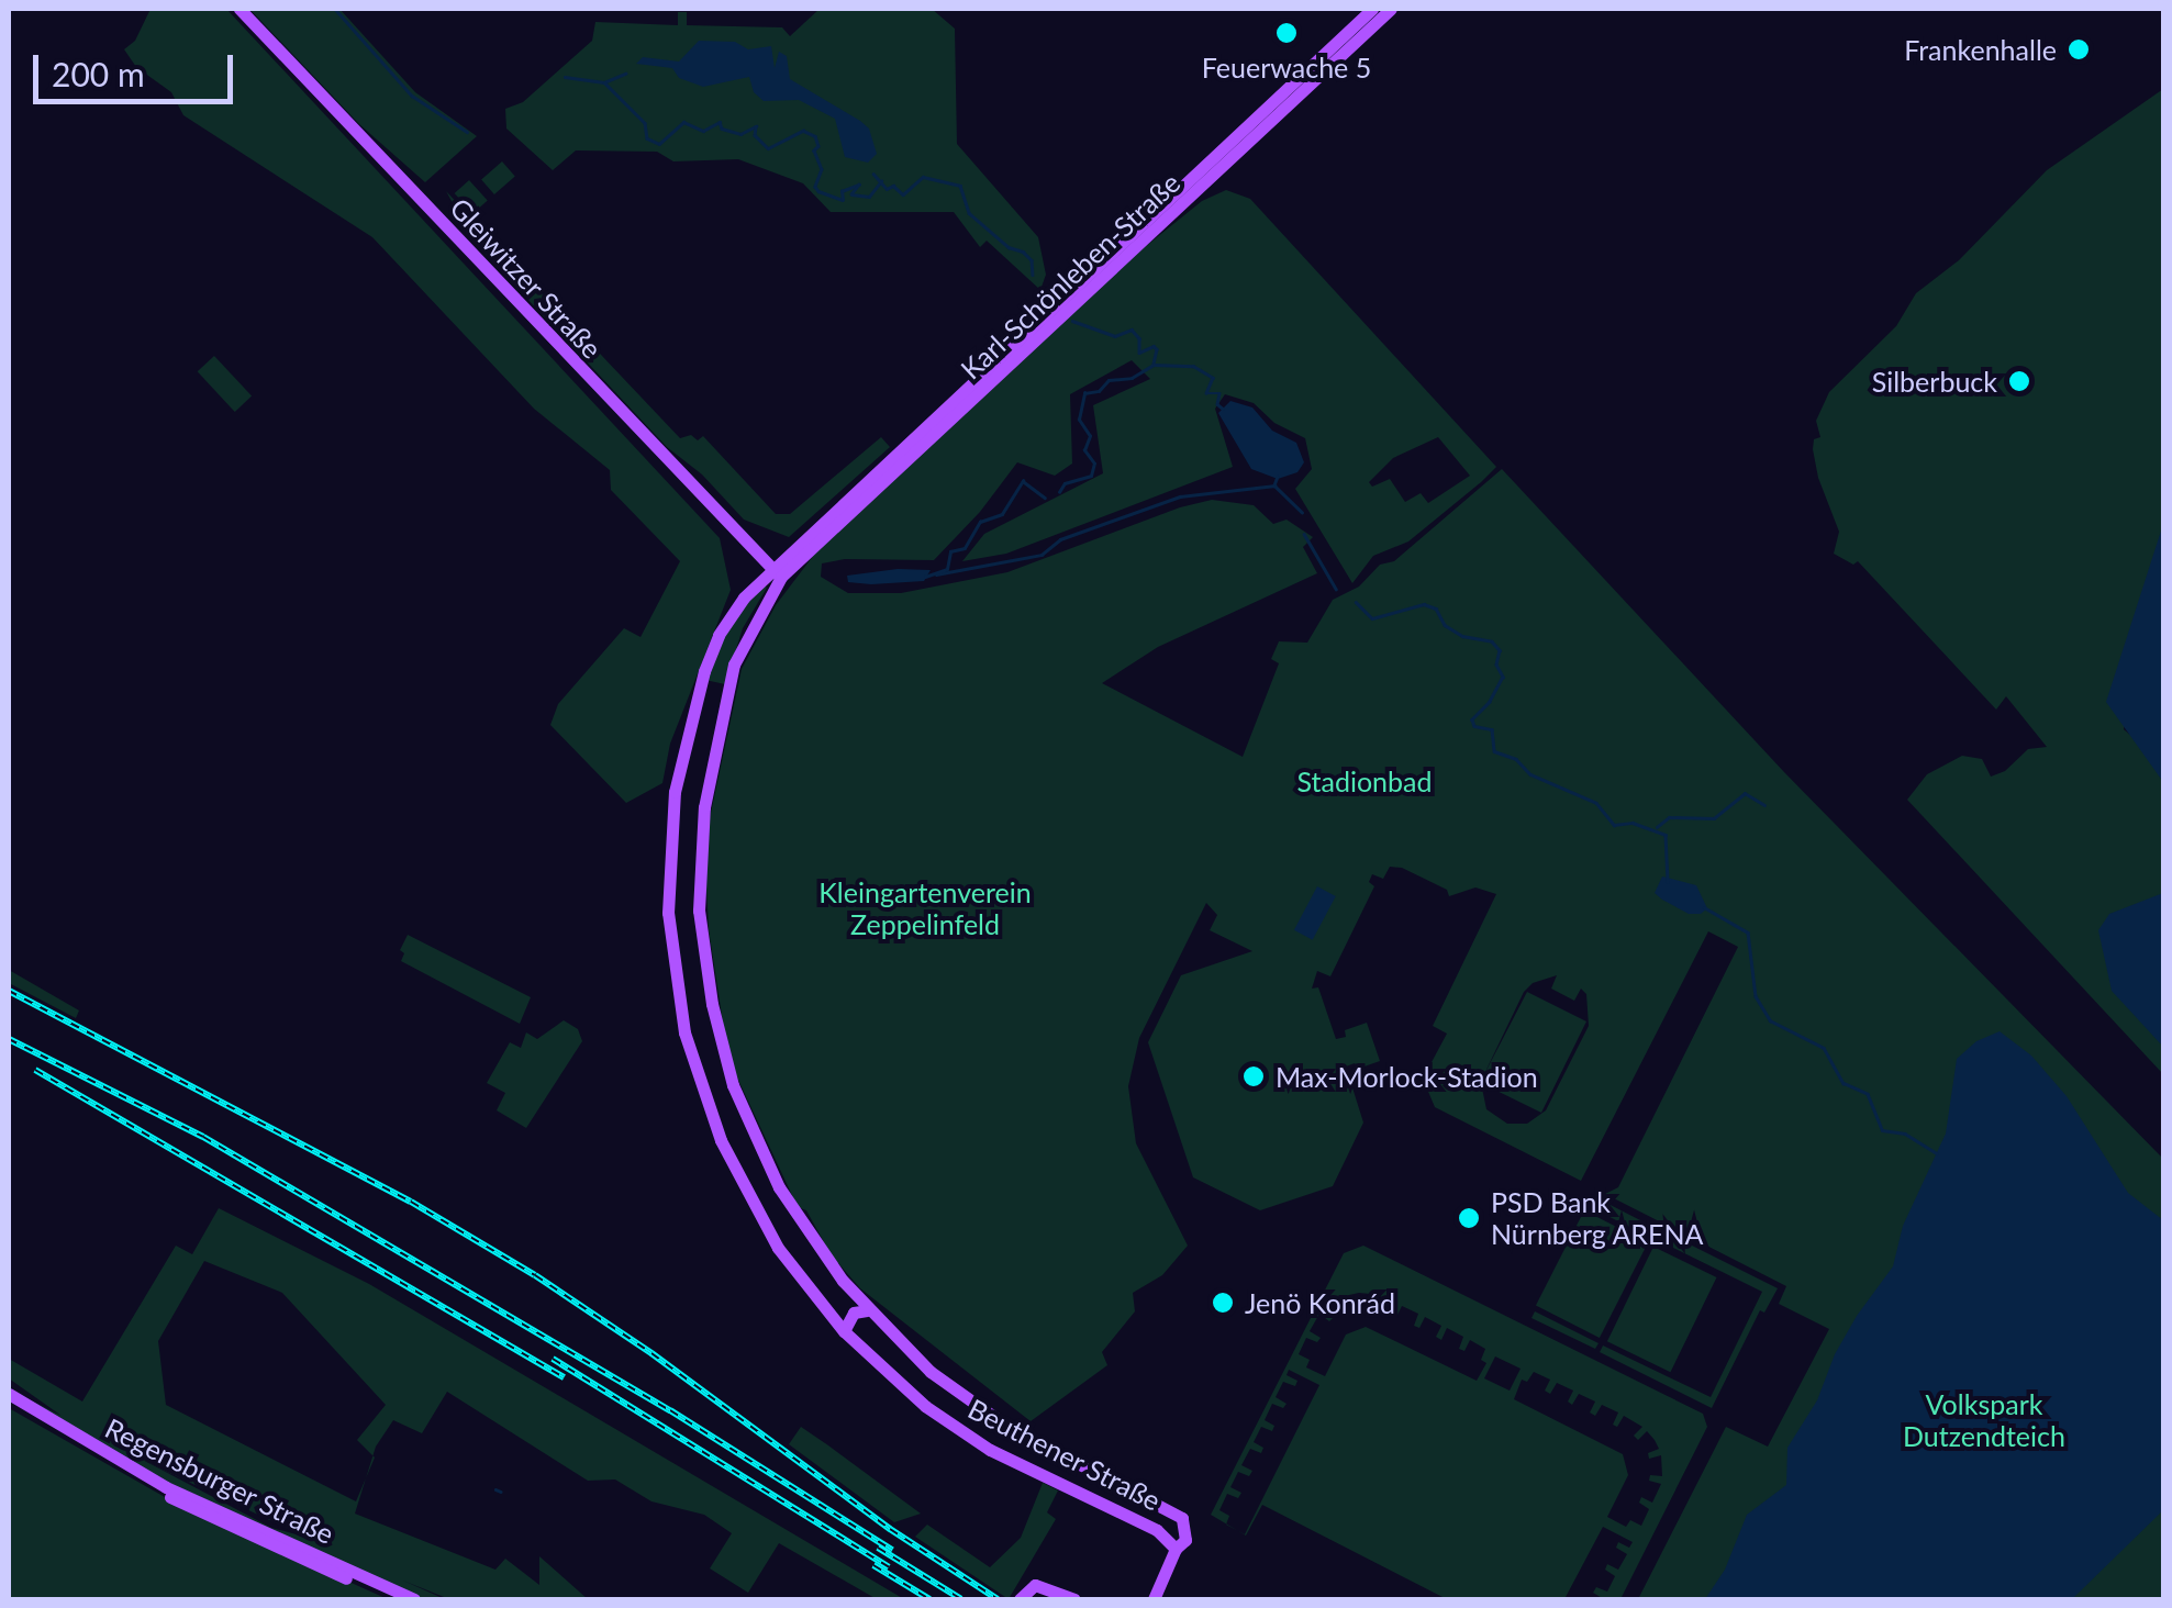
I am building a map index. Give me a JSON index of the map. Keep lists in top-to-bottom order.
{
  "streets": {
    "main road": [
      "Karl-Schönleben-Straße",
      "Gleiwitzer Straße",
      "Beuthener Straße",
      "Regensburger Straße"
    ]
  },
  "crossings": [
    ["Karl-Schönleben-Straße", "Gleiwitzer Straße"],
    ["Karl-Schönleben-Straße", "Beuthener Straße"],
    ["Gleiwitzer Straße", "Beuthener Straße"]
  ],
  "parks": ["Stadionbad", "Kleingartenverein Zeppelinfeld", "Volkspark Dutzendteich"],
  "places": [
    "Feuerwache 5",
    "Frankenhalle",
    "Silberbuck",
    "Max-Morlock-Stadion",
    "PSD Bank Nürnberg ARENA",
    "Jenö Konrád"
  ],
  "scale_bar": "200 m"
}
